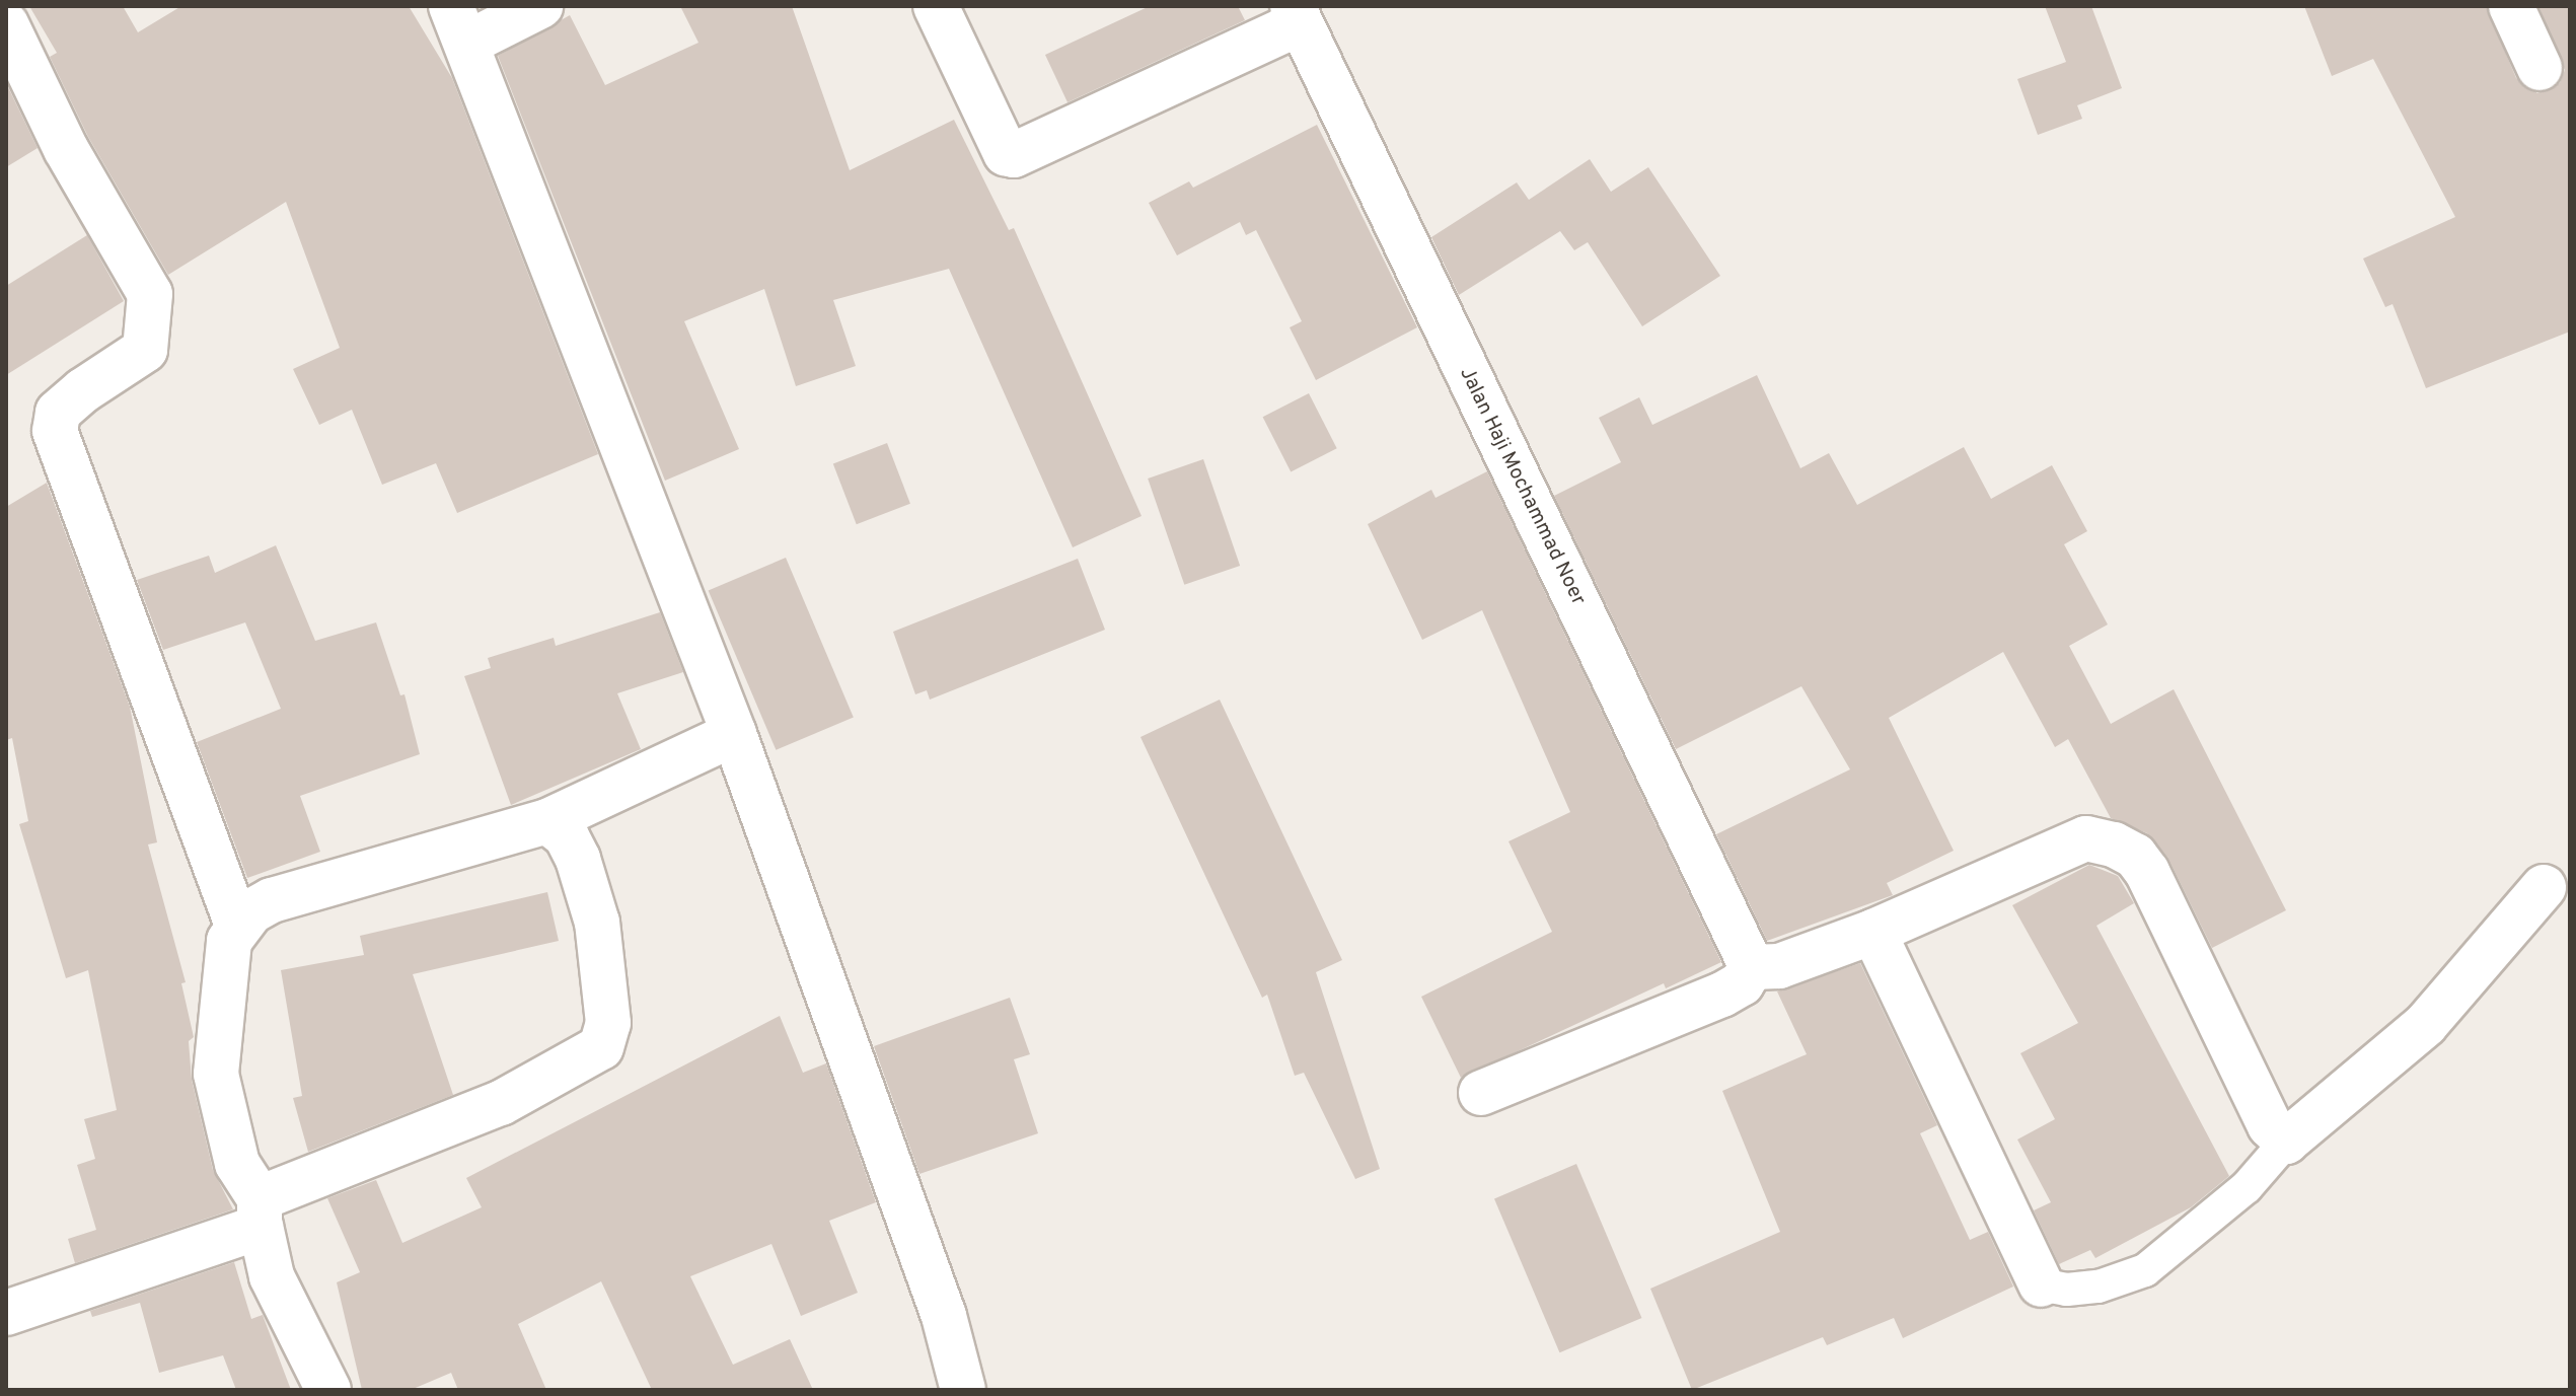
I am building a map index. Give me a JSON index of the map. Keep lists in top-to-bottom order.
{
  "streets": {
    "street": ["Jalan Haji Mochammad Noer"]
  }
}
